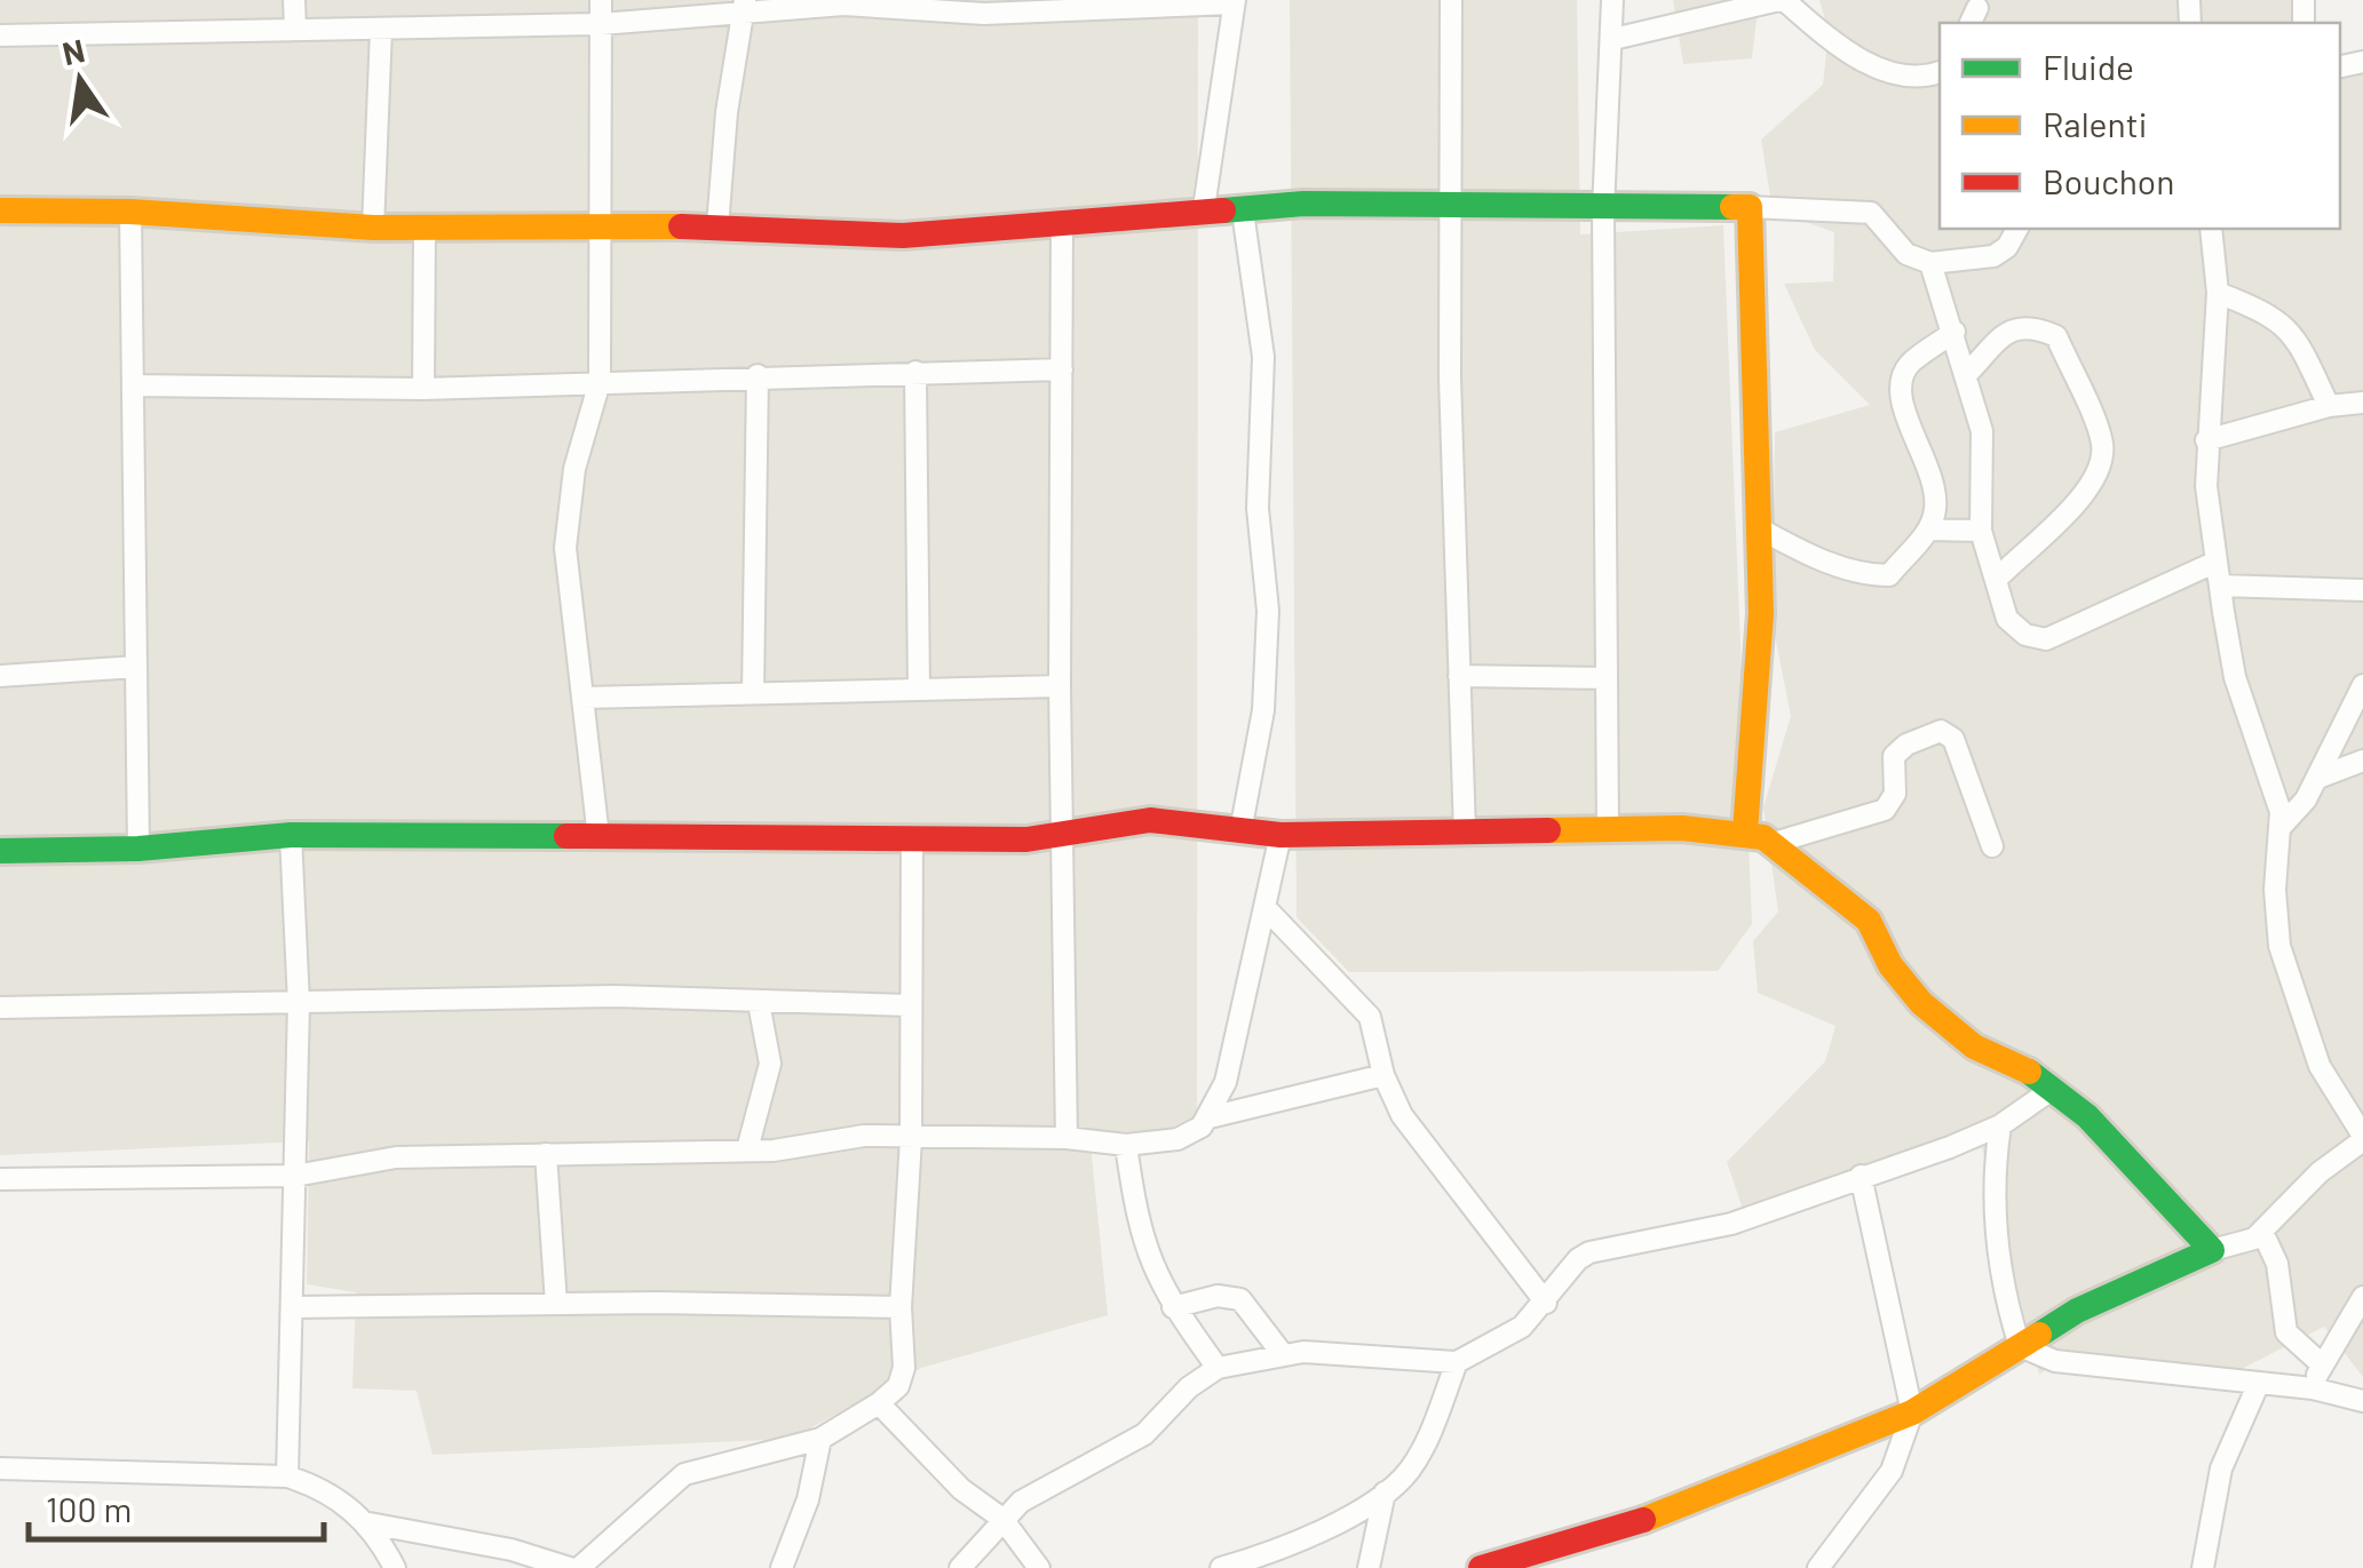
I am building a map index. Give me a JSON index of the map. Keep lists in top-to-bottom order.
{
  "legend": ["Fluide", "Ralenti", "Bouchon"],
  "scale_bar": "100 m",
  "north": "top"
}
